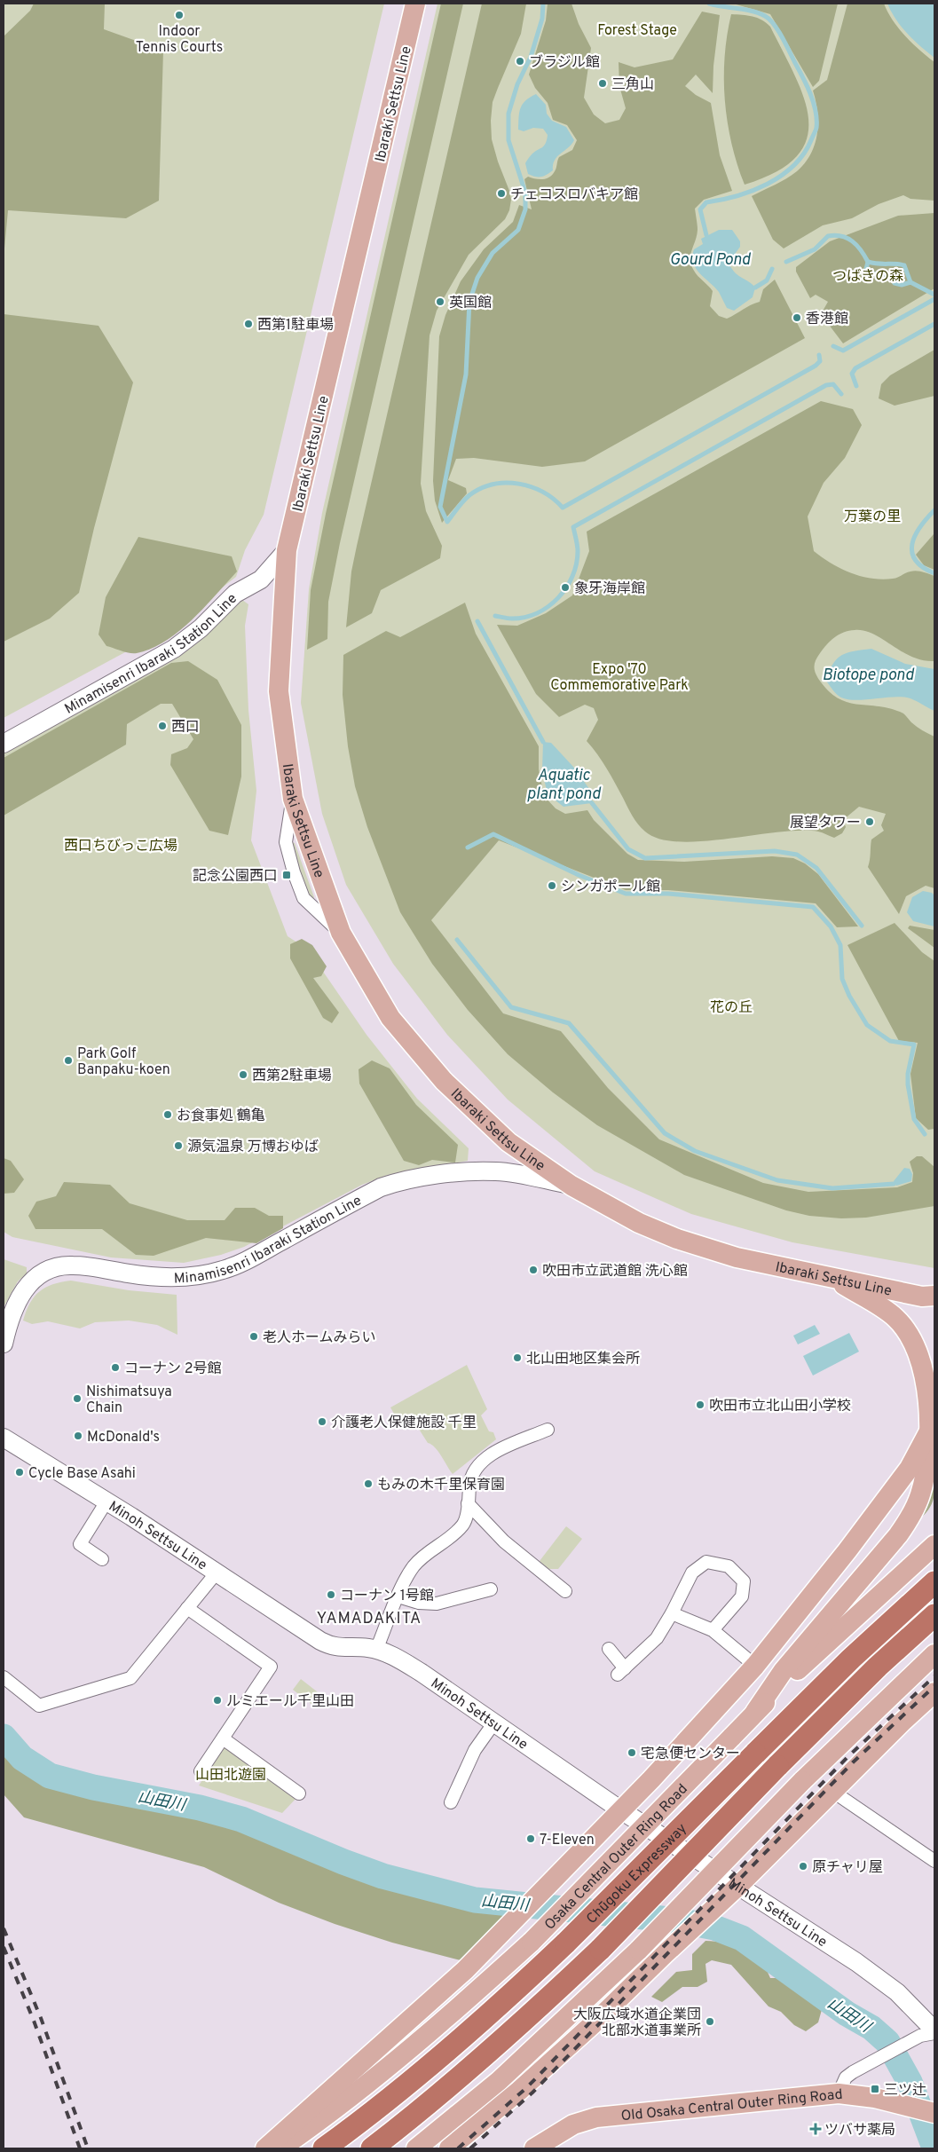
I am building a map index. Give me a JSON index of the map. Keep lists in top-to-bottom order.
{
  "streets": {
    "highway": ["Chūgoku Expressway"],
    "main road": [
      "Ibaraki Settsu Line",
      "Minamisenri Ibaraki Station Line",
      "Minoh Settsu Line",
      "Osaka Central Outer Ring Road",
      "Old Osaka Central Outer Ring Road"
    ]
  },
  "crossings": [
    ["Ibaraki Settsu Line", "Minamisenri Ibaraki Station Line"]
  ],
  "districts": ["YAMADAKITA"],
  "water": [
    "Gourd Pond",
    "Biotope pond",
    "Aquatic plant pond",
    "山田川"
  ],
  "parks": [
    "Forest Stage",
    "つばきの森",
    "万葉の里",
    "Expo '70 Commemorative Park",
    "西口ちびっこ広場",
    "花の丘",
    "山田北遊園"
  ],
  "places": {
    "other": [
      "Indoor Tennis Courts",
      "ブラジル館",
      "三角山",
      "チェコスロバキア館",
      "英国館",
      "香港館",
      "西第1駐車場",
      "象牙海岸館",
      "西口",
      "展望タワー",
      "シンガポール館",
      "Park Golf Banpaku-koen",
      "西第2駐車場",
      "お食事処 鶴亀",
      "源気温泉 万博おゆば",
      "吹田市立武道館 洗心館",
      "老人ホームみらい",
      "北山田地区集会所",
      "コーナン 2号館",
      "Nishimatsuya Chain",
      "吹田市立北山田小学校",
      "介護老人保健施設 千里",
      "McDonald's",
      "Cycle Base Asahi",
      "もみの木千里保育園",
      "コーナン 1号館",
      "ルミエール千里山田",
      "宅急便センター",
      "7-Eleven",
      "原チャリ屋",
      "大阪広域水道企業団 北部水道事業所"
    ],
    "transit": ["記念公園西口", "三ツ辻"],
    "health": ["ツバサ薬局"]
  }
}
